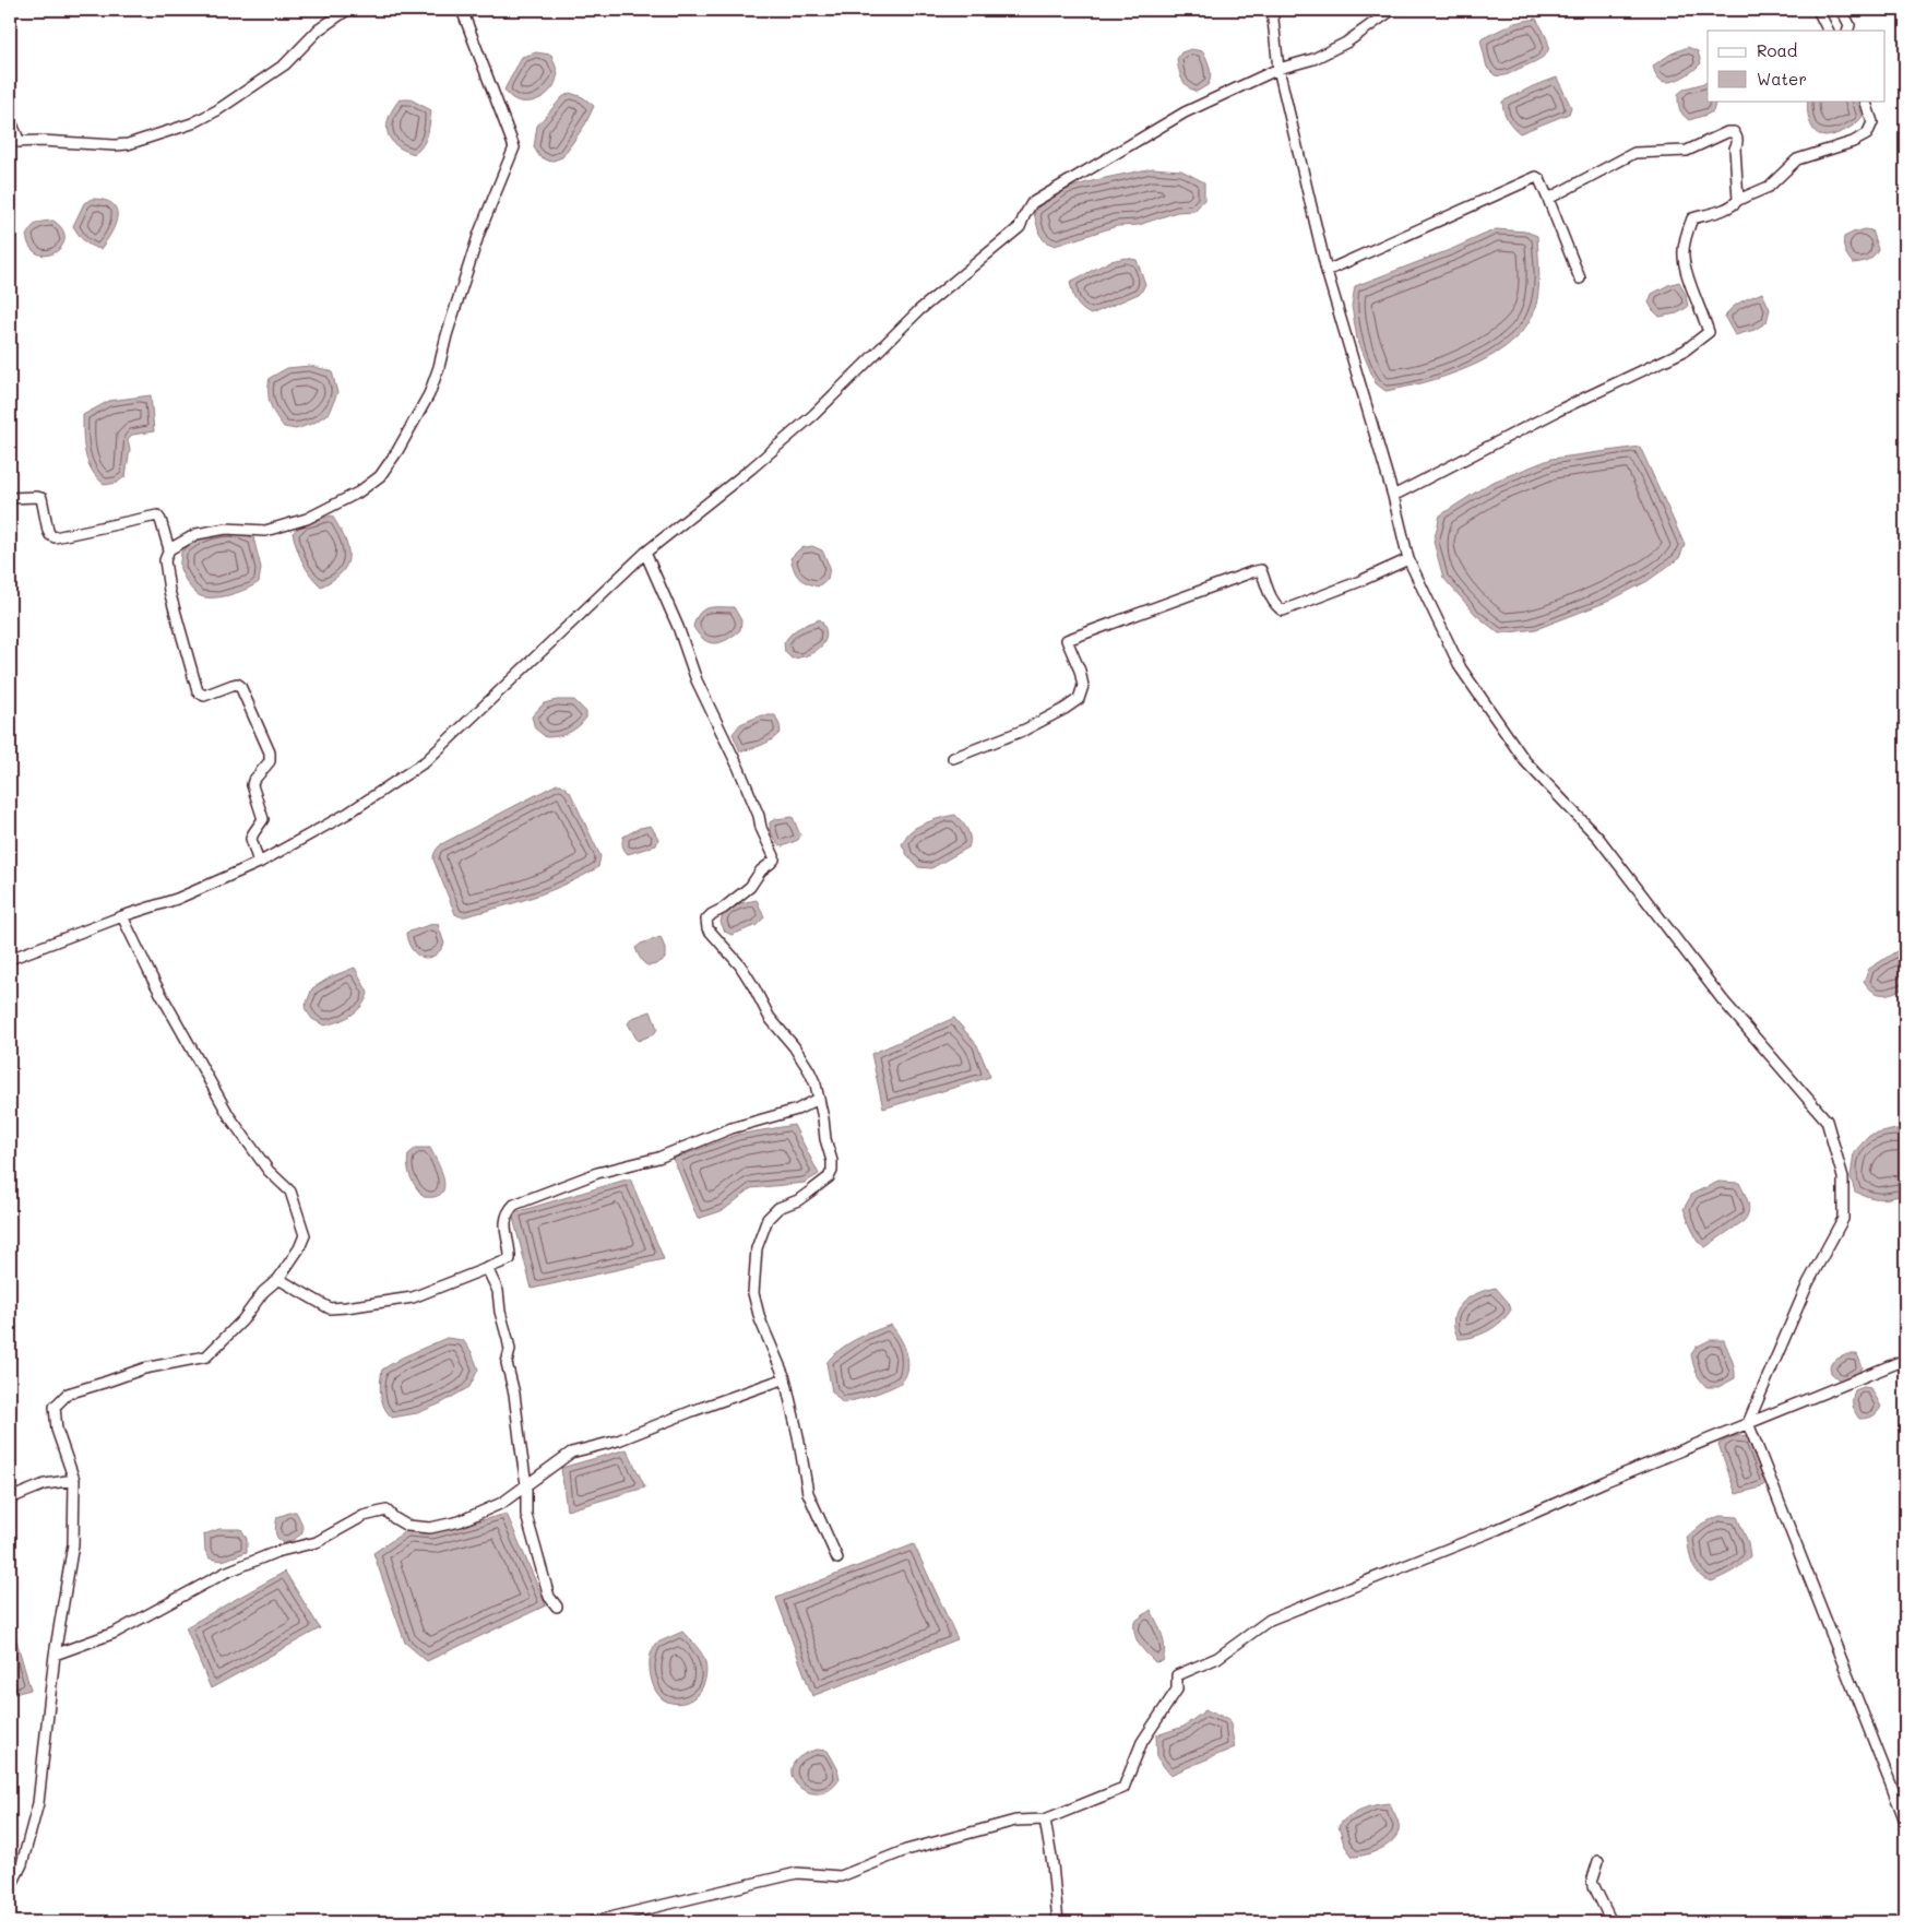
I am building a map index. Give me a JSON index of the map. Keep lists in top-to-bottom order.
{
  "legend": ["Road", "Water"]
}
